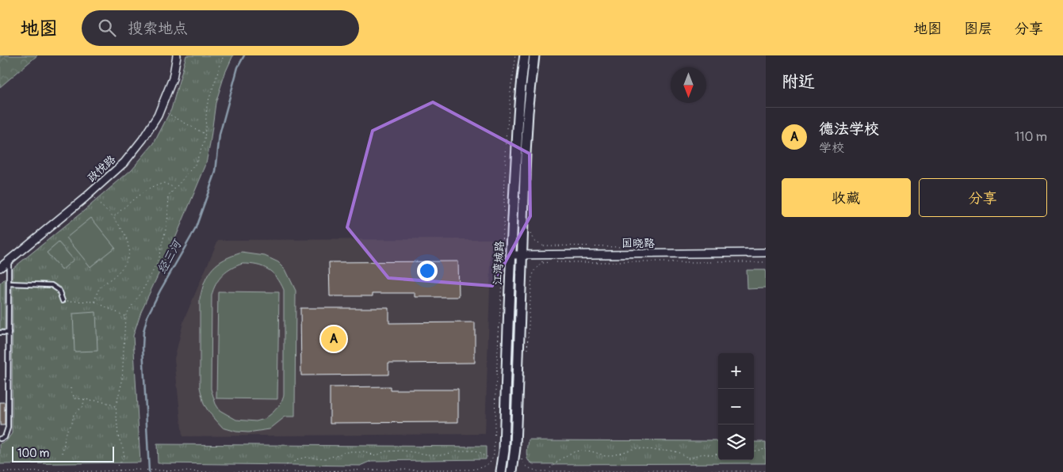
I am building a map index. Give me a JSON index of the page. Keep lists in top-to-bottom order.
{
  "streets": {
    "street": ["政悦路", "国晓路", "江湾城路"]
  },
  "crossings": [
    ["国晓路", "江湾城路"]
  ],
  "water": ["经三河"],
  "scale_bar": "100 m",
  "north": "bottom",
  "page": {
    "header": "地图",
    "search": "搜索地点",
    "nav": ["地图", "图层", "分享"],
    "heading": "附近",
    "list": [
      {
        "mark": "A",
        "name": "德法学校",
        "note": "学校",
        "value": "110 m"
      }
    ],
    "buttons": ["收藏", "分享"],
    "pins": "A",
    "map_buttons": ["+", "−"],
    "scale": "100 m"
  }
}
